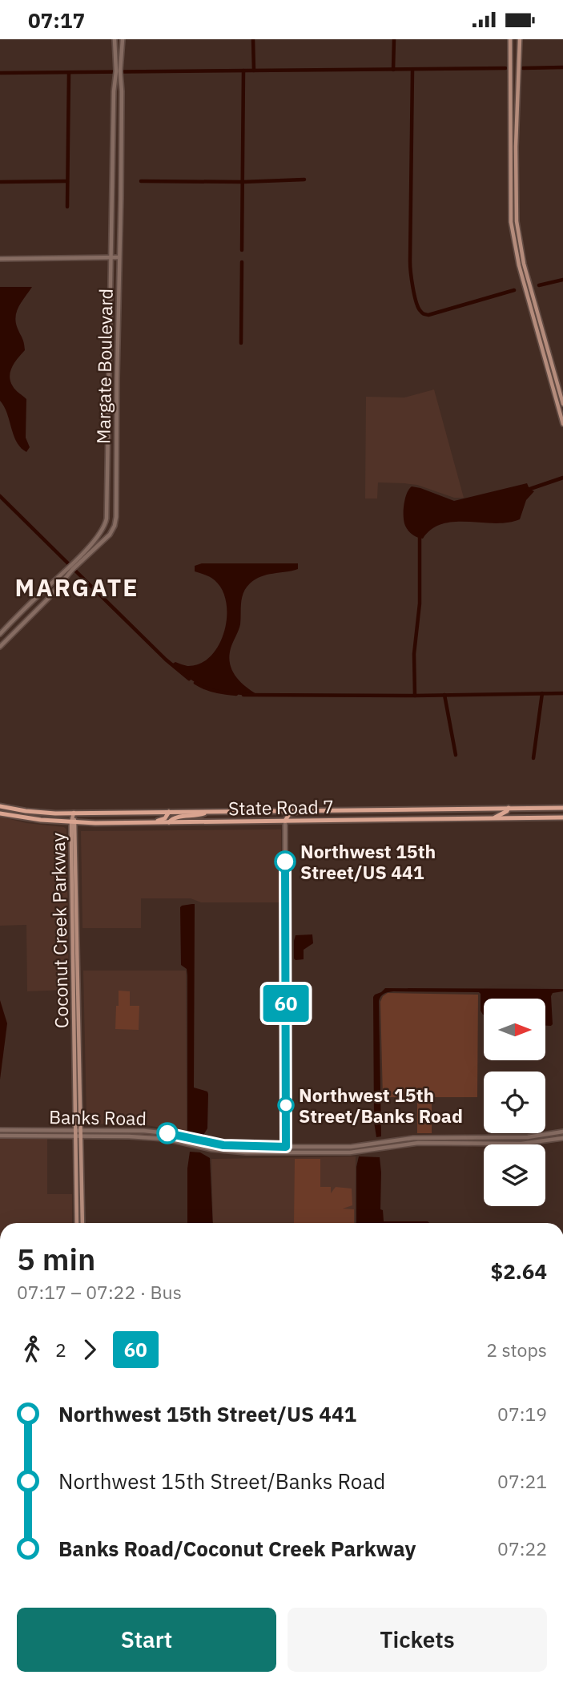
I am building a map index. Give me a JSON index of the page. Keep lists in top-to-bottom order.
{
  "streets": {
    "main road": ["State Road 7", "Coconut Creek Parkway"],
    "street": ["Margate Boulevard", "Banks Road"]
  },
  "crossings": [
    ["State Road 7", "Coconut Creek Parkway"],
    ["Coconut Creek Parkway", "Banks Road"]
  ],
  "districts": ["MARGATE"],
  "places": ["Northwest 15th Street/US 441", "Northwest 15th Street/Banks Road"],
  "lines": ["bus line 60"],
  "north": "right",
  "page": {
    "status": "07:17",
    "on_map": "60",
    "heading": ["5 min", "07:17 – 07:22 · Bus", "$2.64"],
    "legs": ["2", "60", "2 stops"],
    "list": [
      {
        "name": "Northwest 15th Street/US 441",
        "value": "07:19"
      },
      {
        "name": "Northwest 15th Street/Banks Road",
        "value": "07:21"
      },
      {
        "name": "Banks Road/Coconut Creek Parkway",
        "value": "07:22"
      }
    ],
    "buttons": ["Start", "Tickets"]
  }
}
